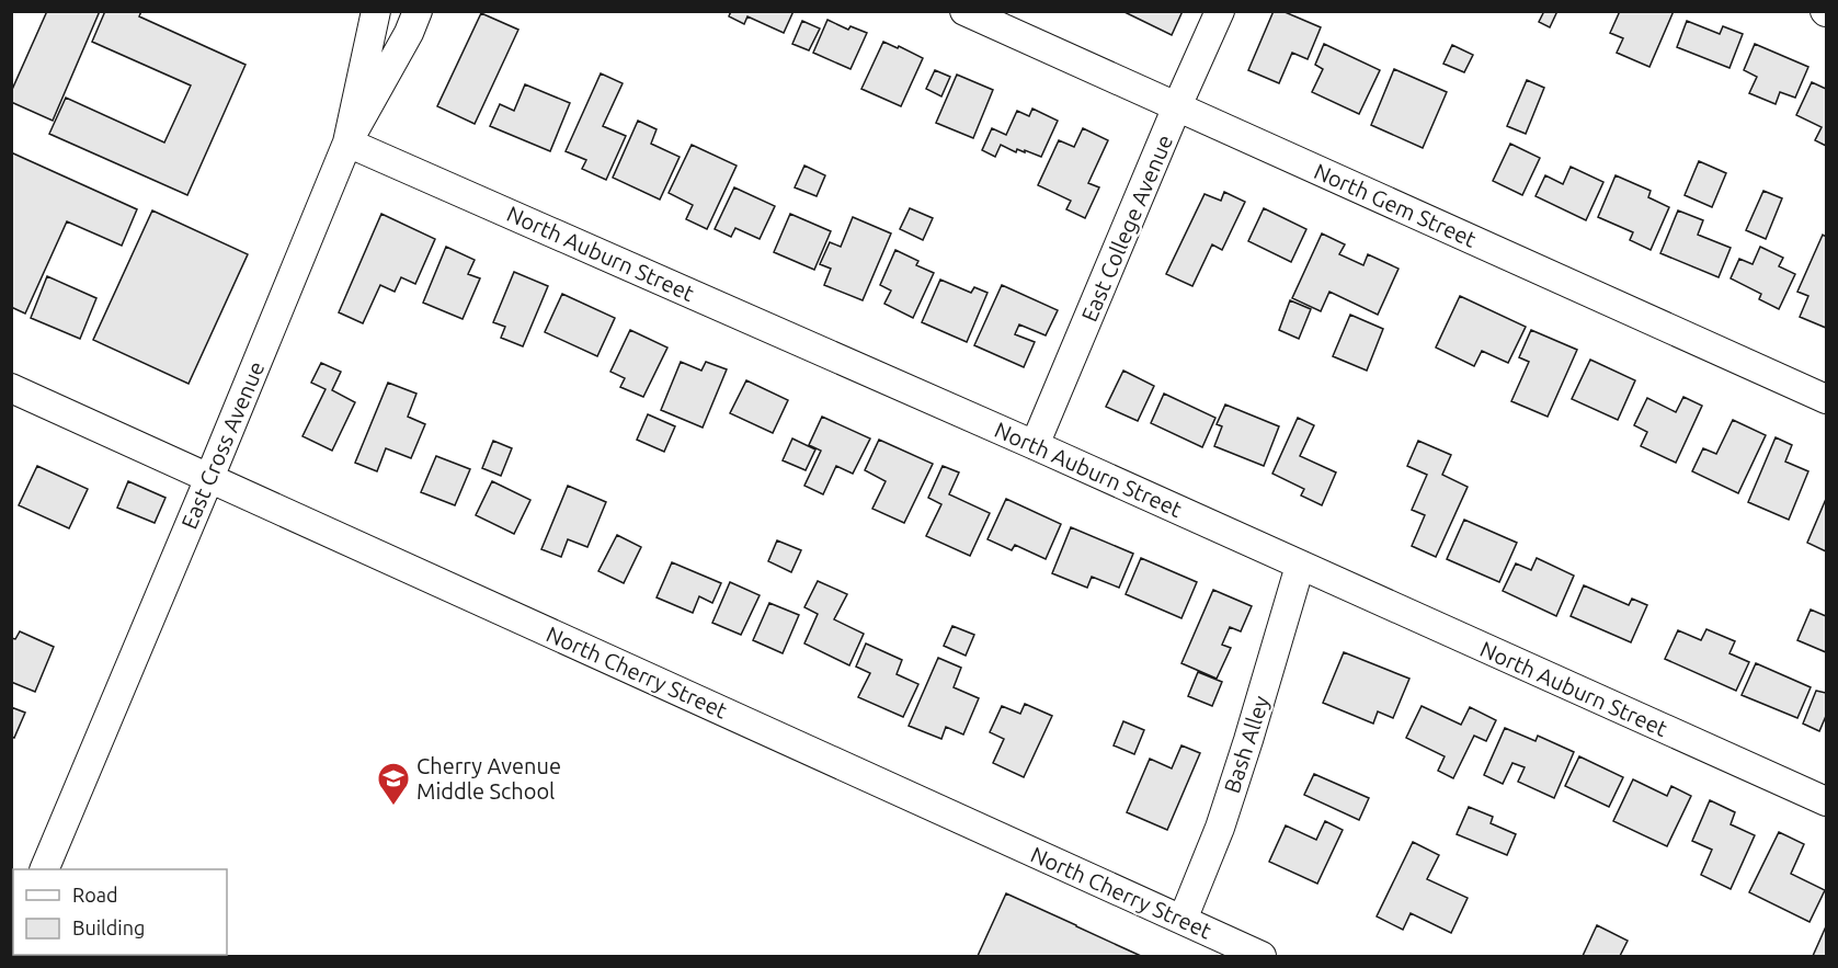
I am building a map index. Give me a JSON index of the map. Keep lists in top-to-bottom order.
{
  "streets": {
    "street": [
      "North Gem Street",
      "East College Avenue",
      "North Auburn Street",
      "East Cross Avenue",
      "North Cherry Street",
      "Bash Alley"
    ]
  },
  "crossings": [
    ["North Gem Street", "East College Avenue"],
    ["East College Avenue", "North Auburn Street"],
    ["North Auburn Street", "East Cross Avenue"],
    ["North Auburn Street", "Bash Alley"],
    ["East Cross Avenue", "North Cherry Street"],
    ["North Cherry Street", "Bash Alley"]
  ],
  "places": {
    "school or university": ["Cherry Avenue Middle School"]
  },
  "legend": ["Road", "Building"]
}
